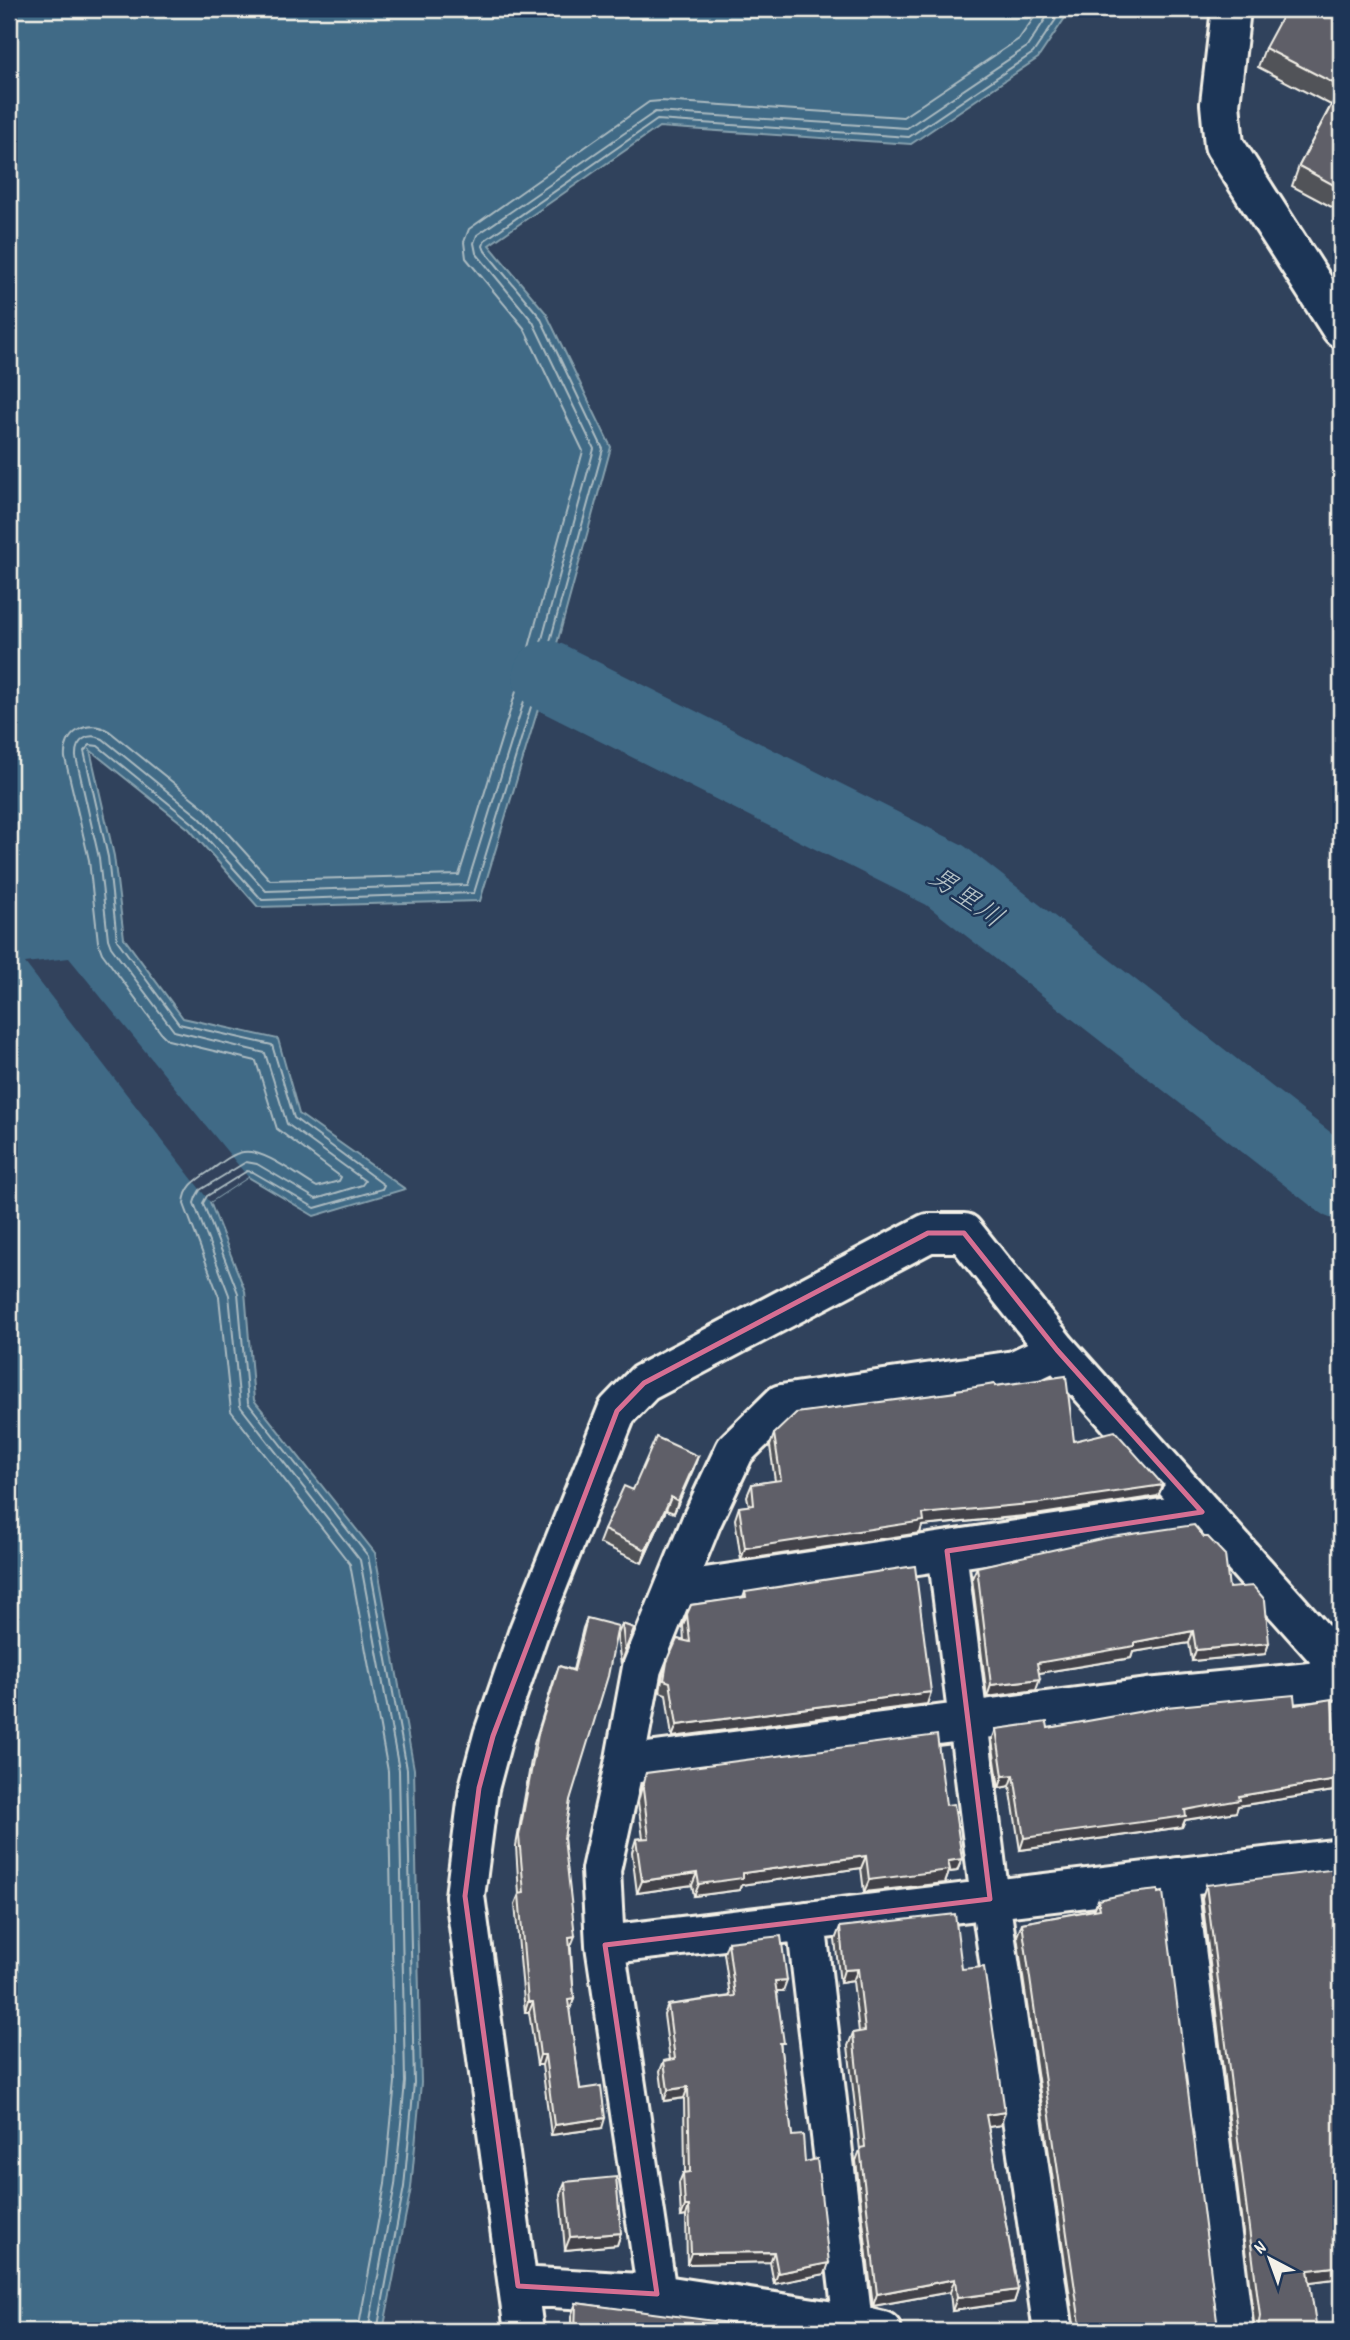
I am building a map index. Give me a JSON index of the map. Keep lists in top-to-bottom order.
{
  "water": ["男里川"],
  "north": "top left"
}
